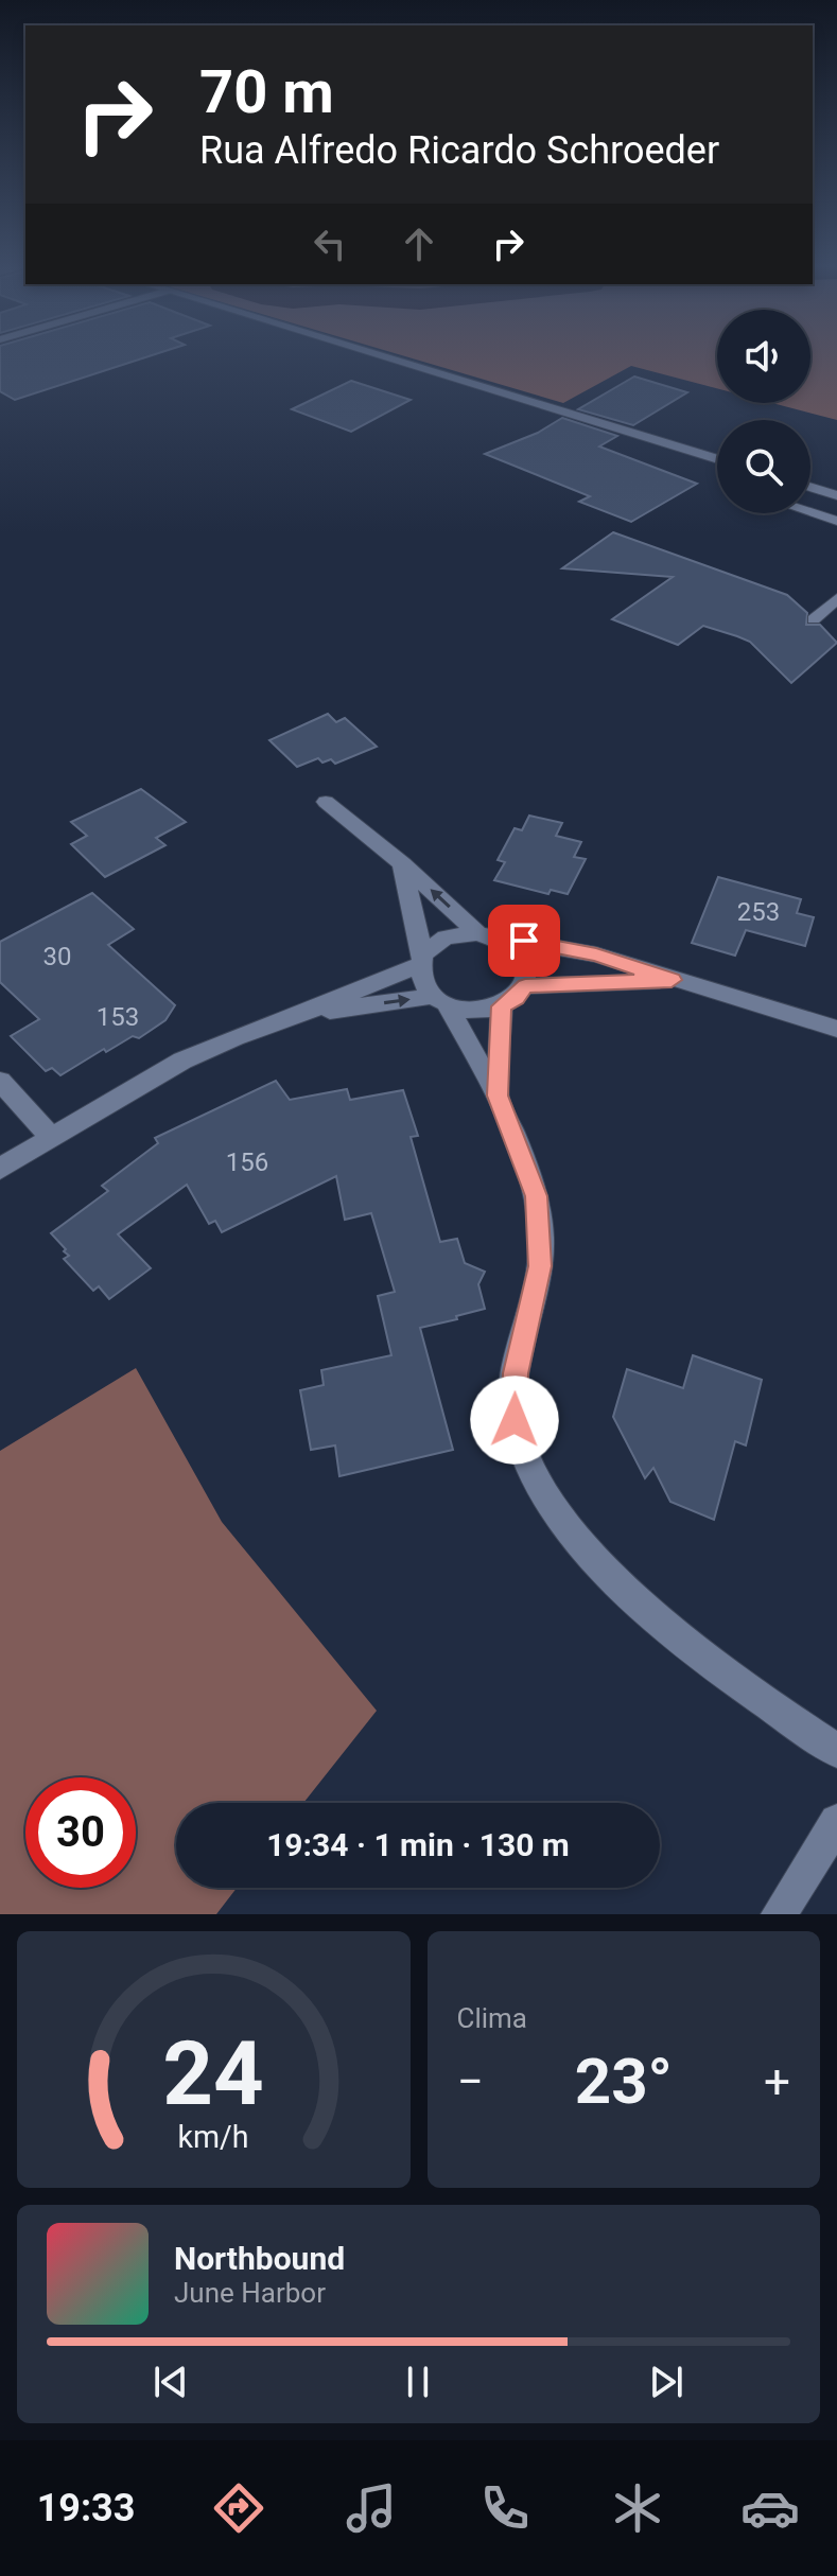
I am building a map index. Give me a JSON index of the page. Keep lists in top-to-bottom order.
{
  "house_numbers": [
    "253",
    "30",
    "153",
    "156"
  ],
  "page": {
    "turn": ["70 m", "Rua Alfredo Ricardo Schroeder"],
    "limit": "30",
    "trip": "19:34 · 1 min · 130 m",
    "tile": "Clima",
    "heat": ["−", "23°", "+"],
    "song": ["Northbound", "June Harbor"],
    "tabs": "19:33",
    "gauge": ["24", "km/h"]
  }
}
